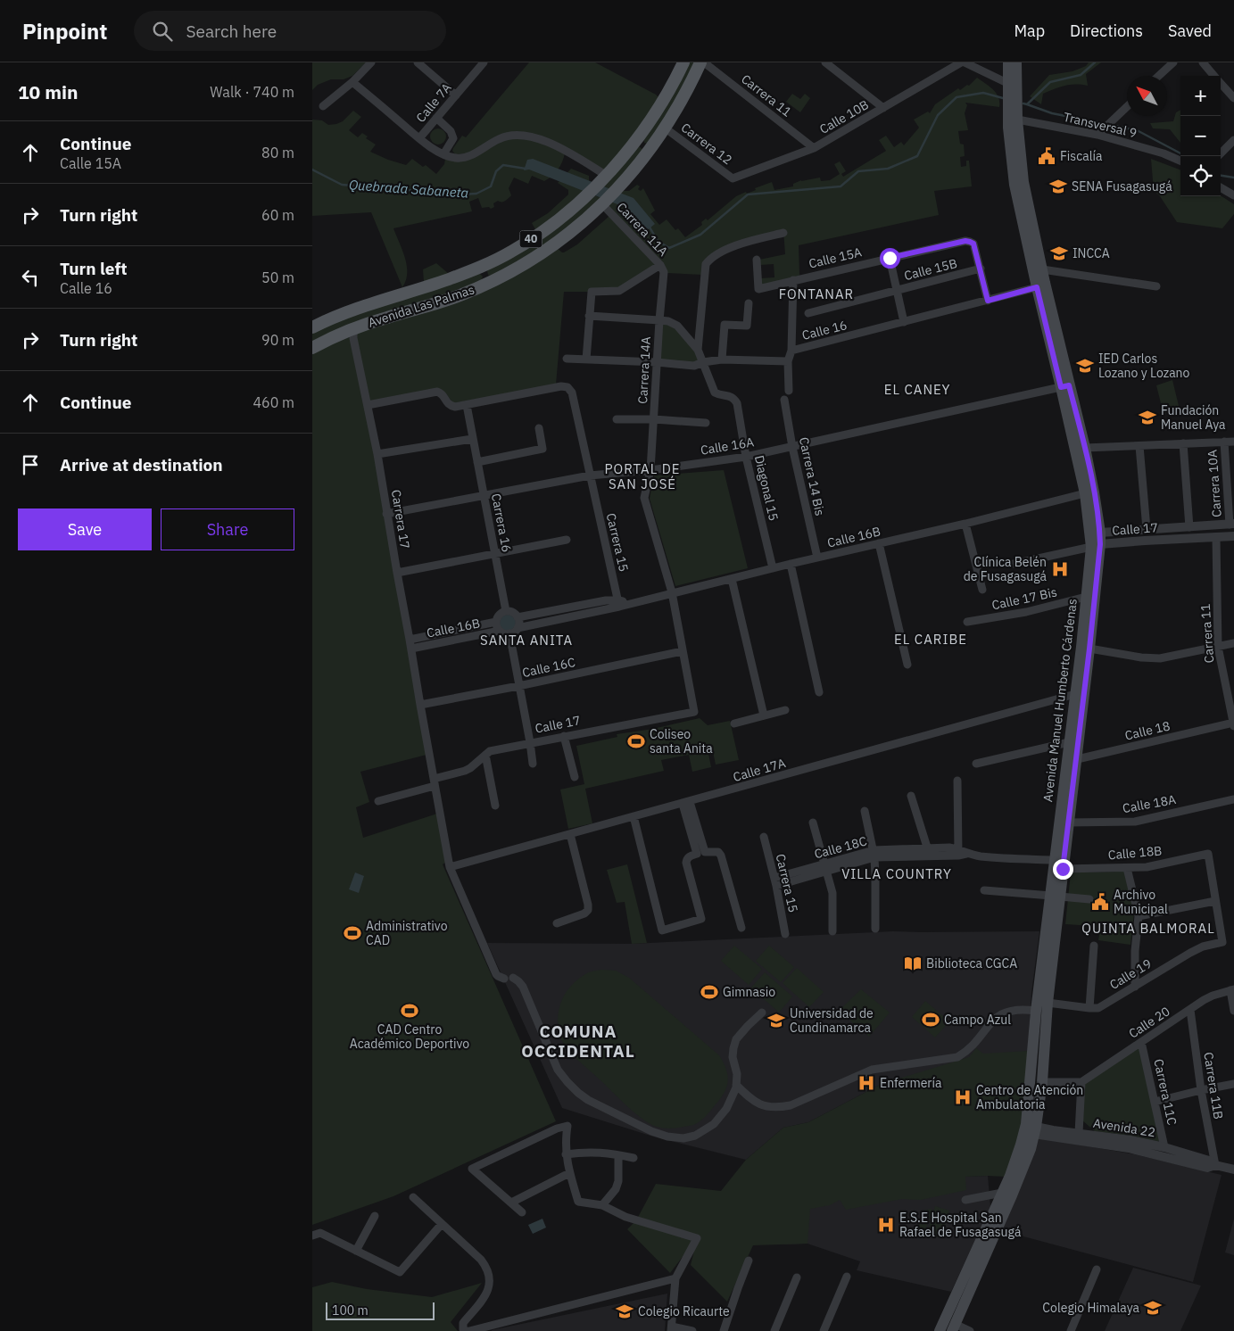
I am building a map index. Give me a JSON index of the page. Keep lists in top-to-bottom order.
{
  "streets": {
    "main road": ["40", "Avenida Las Palmas", "Avenida Manuel Humberto Cárdenas"],
    "street": [
      "Carrera 11",
      "Calle 7A",
      "Calle 10B",
      "Transversal 9",
      "Carrera 12",
      "Carrera 11A",
      "Calle 15A",
      "Calle 15B",
      "Calle 16",
      "Carrera 14A",
      "Calle 16A",
      "Carrera 14 Bis",
      "Carrera 10A",
      "Diagonal 15",
      "Carrera 17",
      "Carrera 16",
      "Calle 17",
      "Calle 16B",
      "Carrera 15",
      "Calle 17 Bis",
      "Calle 16C",
      "Calle 18",
      "Calle 17A",
      "Calle 18A",
      "Calle 18C",
      "Calle 18B",
      "Calle 19",
      "Calle 20",
      "Carrera 11B",
      "Carrera 11C",
      "Avenida 22"
    ]
  },
  "crossings": [
    ["Carrera 11", "Calle 10B"],
    ["Carrera 11", "Avenida Las Palmas"],
    ["Carrera 11", "Calle 17"],
    ["Carrera 11", "Calle 18"],
    ["Calle 10B", "Carrera 12"],
    ["Transversal 9", "Avenida Manuel Humberto Cárdenas"],
    ["Carrera 12", "Avenida Las Palmas"],
    ["Carrera 11A", "Avenida Las Palmas"],
    ["Carrera 11A", "Carrera 14A"],
    ["Calle 15A", "Calle 15B"],
    ["Avenida Las Palmas", "Carrera 17"],
    ["Calle 16", "Avenida Manuel Humberto Cárdenas"],
    ["Carrera 14A", "Calle 16A"],
    ["Carrera 14A", "Diagonal 15"],
    ["Carrera 14A", "Calle 17"],
    ["Carrera 14A", "Calle 16B"],
    ["Carrera 14A", "Calle 16C"],
    ["Calle 16A", "Carrera 14 Bis"],
    ["Calle 16A", "Diagonal 15"],
    ["Calle 16A", "Carrera 17"],
    ["Calle 16A", "Carrera 16"],
    ["Calle 16A", "Carrera 15"],
    ["Calle 16A", "Avenida Manuel Humberto Cárdenas"],
    ["Carrera 14 Bis", "Calle 16B"],
    ["Carrera 10A", "Calle 17"],
    ["Diagonal 15", "Calle 16B"],
    ["Carrera 17", "Calle 17"],
    ["Carrera 17", "Calle 16B"],
    ["Carrera 17", "Calle 16C"],
    ["Carrera 17", "Calle 17A"],
    ["Carrera 16", "Calle 16B"],
    ["Carrera 16", "Carrera 15"],
    ["Calle 17", "Avenida Manuel Humberto Cárdenas"],
    ["Calle 16B", "Carrera 15"],
    ["Calle 16B", "Avenida Manuel Humberto Cárdenas"],
    ["Carrera 15", "Calle 18C"],
    ["Calle 17 Bis", "Avenida Manuel Humberto Cárdenas"],
    ["Avenida Manuel Humberto Cárdenas", "Calle 18"],
    ["Avenida Manuel Humberto Cárdenas", "Calle 17A"],
    ["Avenida Manuel Humberto Cárdenas", "Calle 18A"],
    ["Avenida Manuel Humberto Cárdenas", "Calle 18C"],
    ["Avenida Manuel Humberto Cárdenas", "Calle 18B"],
    ["Avenida Manuel Humberto Cárdenas", "Calle 19"],
    ["Avenida Manuel Humberto Cárdenas", "Avenida 22"],
    ["Calle 18B", "Calle 19"],
    ["Calle 20", "Carrera 11B"],
    ["Calle 20", "Carrera 11C"],
    ["Carrera 11B", "Avenida 22"],
    ["Carrera 11C", "Avenida 22"]
  ],
  "districts": [
    "FONTANAR",
    "EL CANEY",
    "PORTAL DE SAN JOSÉ",
    "EL CARIBE",
    "SANTA ANITA",
    "VILLA COUNTRY",
    "QUINTA BALMORAL",
    "COMUNA OCCIDENTAL"
  ],
  "water": ["Quebrada Sabaneta"],
  "places": {
    "public building": ["Fiscalía", "Archivo Municipal"],
    "school or university": [
      "SENA Fusagasugá",
      "INCCA",
      "IED Carlos Lozano y Lozano",
      "Fundación Manuel Aya",
      "Universidad de Cundinamarca",
      "Colegio Himalaya",
      "Colegio Ricaurte"
    ],
    "hospital": [
      "Clínica Belén de Fusagasugá",
      "Enfermería",
      "Centro de Atención Ambulatoria",
      "E.S.E Hospital San Rafael de Fusagasugá"
    ],
    "sports": [
      "Coliseo santa Anita",
      "Administrativo CAD",
      "Gimnasio",
      "CAD Centro Académico Deportivo",
      "Campo Azul"
    ],
    "library": ["Biblioteca CGCA"]
  },
  "scale_bar": "100 m",
  "north": "top left",
  "page": {
    "header": "Pinpoint",
    "search": "Search here",
    "nav": ["Map", "Directions", "Saved"],
    "heading": ["10 min", "Walk · 740 m"],
    "map_buttons": ["+", "−"],
    "list": [
      ["Continue", "Calle 15A", "80 m"],
      ["Turn right", "60 m"],
      ["Turn left", "Calle 16", "50 m"],
      ["Turn right", "90 m"],
      ["Continue", "460 m"],
      "Arrive at destination"
    ],
    "buttons": ["Save", "Share"],
    "scale": "100 m"
  }
}
